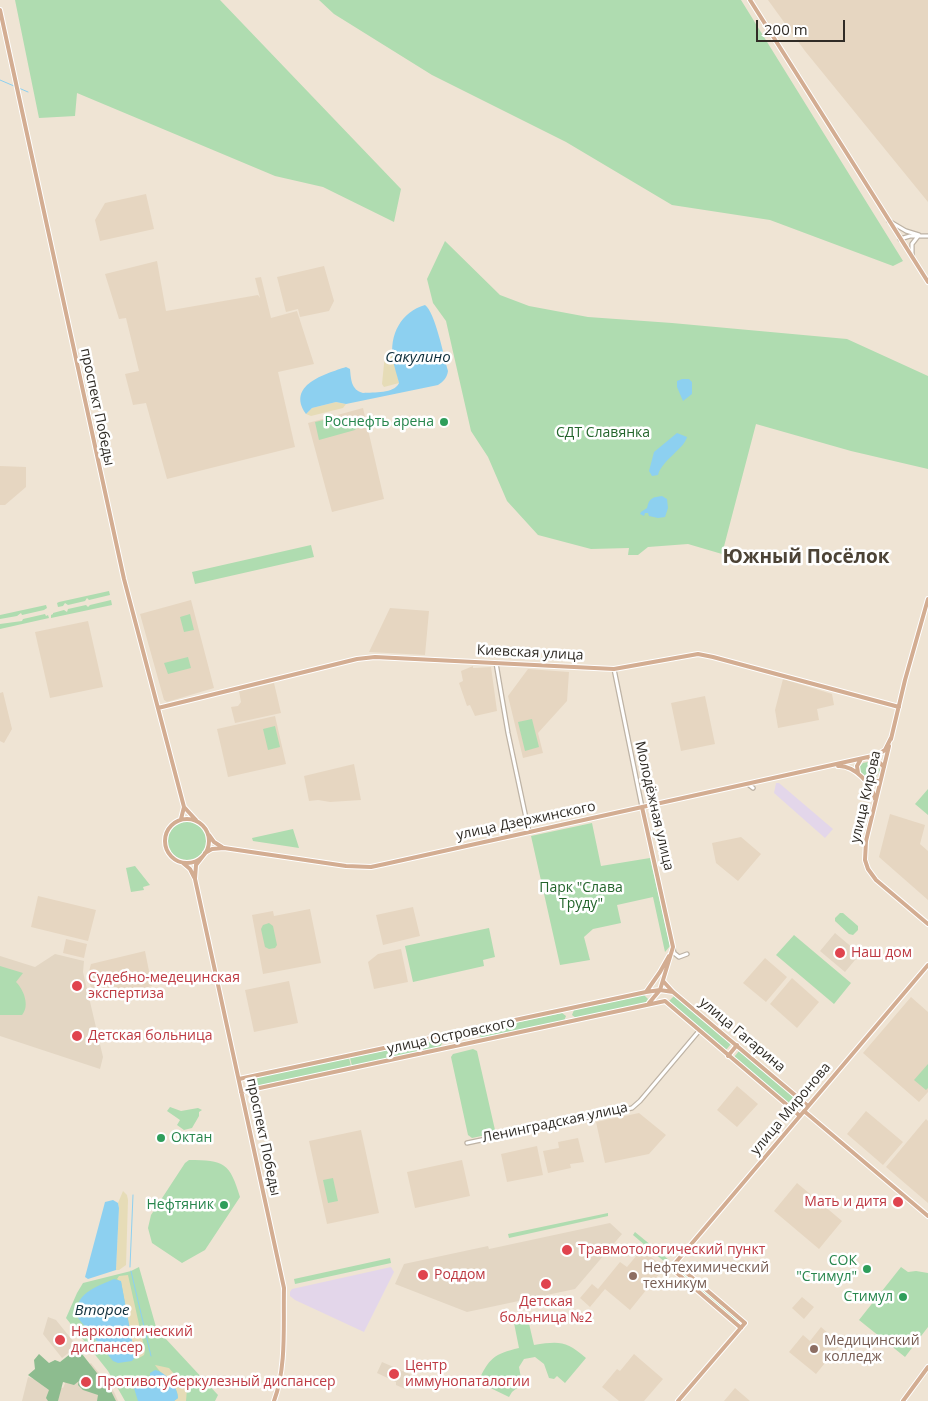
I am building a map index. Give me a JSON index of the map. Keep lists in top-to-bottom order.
{
  "streets": {
    "main road": [
      "проспект Победы",
      "Киевская улица",
      "улица Кирова",
      "Молодёжная улица",
      "улица Дзержинского",
      "улица Гагарина",
      "улица Островского",
      "улица Миронова"
    ],
    "street": ["Ленинградская улица"]
  },
  "crossings": [
    ["проспект Победы", "Киевская улица"],
    ["проспект Победы", "улица Дзержинского"],
    ["проспект Победы", "улица Островского"],
    ["Киевская улица", "улица Кирова"],
    ["Киевская улица", "Молодёжная улица"],
    ["улица Кирова", "улица Дзержинского"],
    ["Молодёжная улица", "улица Дзержинского"],
    ["улица Гагарина", "улица Островского"],
    ["улица Гагарина", "улица Миронова"],
    ["улица Гагарина", "Ленинградская улица"]
  ],
  "districts": ["Южный Посёлок"],
  "water": ["Сакулино", "Второе"],
  "parks": ["СДТ Славянка", "Парк \"Слава Труду\""],
  "places": [
    "Роснефть арена",
    "Наш дом",
    "Судебно-медецинская экспертиза",
    "Детская больница",
    "Октан",
    "Мать и дитя",
    "Нефтяник",
    "Травмотологический пункт",
    "СОК \"Стимул\"",
    "Роддом",
    "Нефтехимический техникум",
    "Детская больница №2",
    "Стимул",
    "Наркологический диспансер",
    "Медицинский колледж",
    "Центр иммунопаталогии",
    "Противотуберкулезный диспансер"
  ],
  "scale_bar": "200 m"
}
